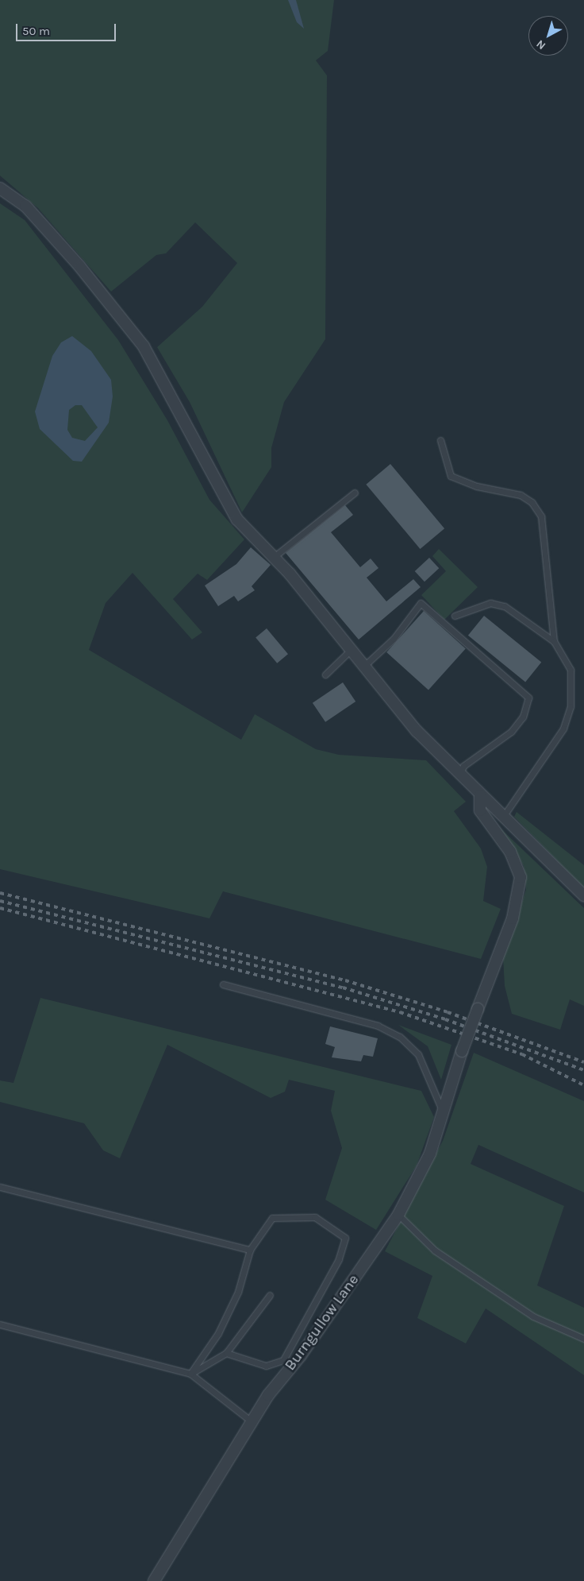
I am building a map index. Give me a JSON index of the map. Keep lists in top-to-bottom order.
{
  "streets": {
    "street": ["Burngullow Lane"]
  },
  "scale_bar": "50 m",
  "north": "bottom left"
}
